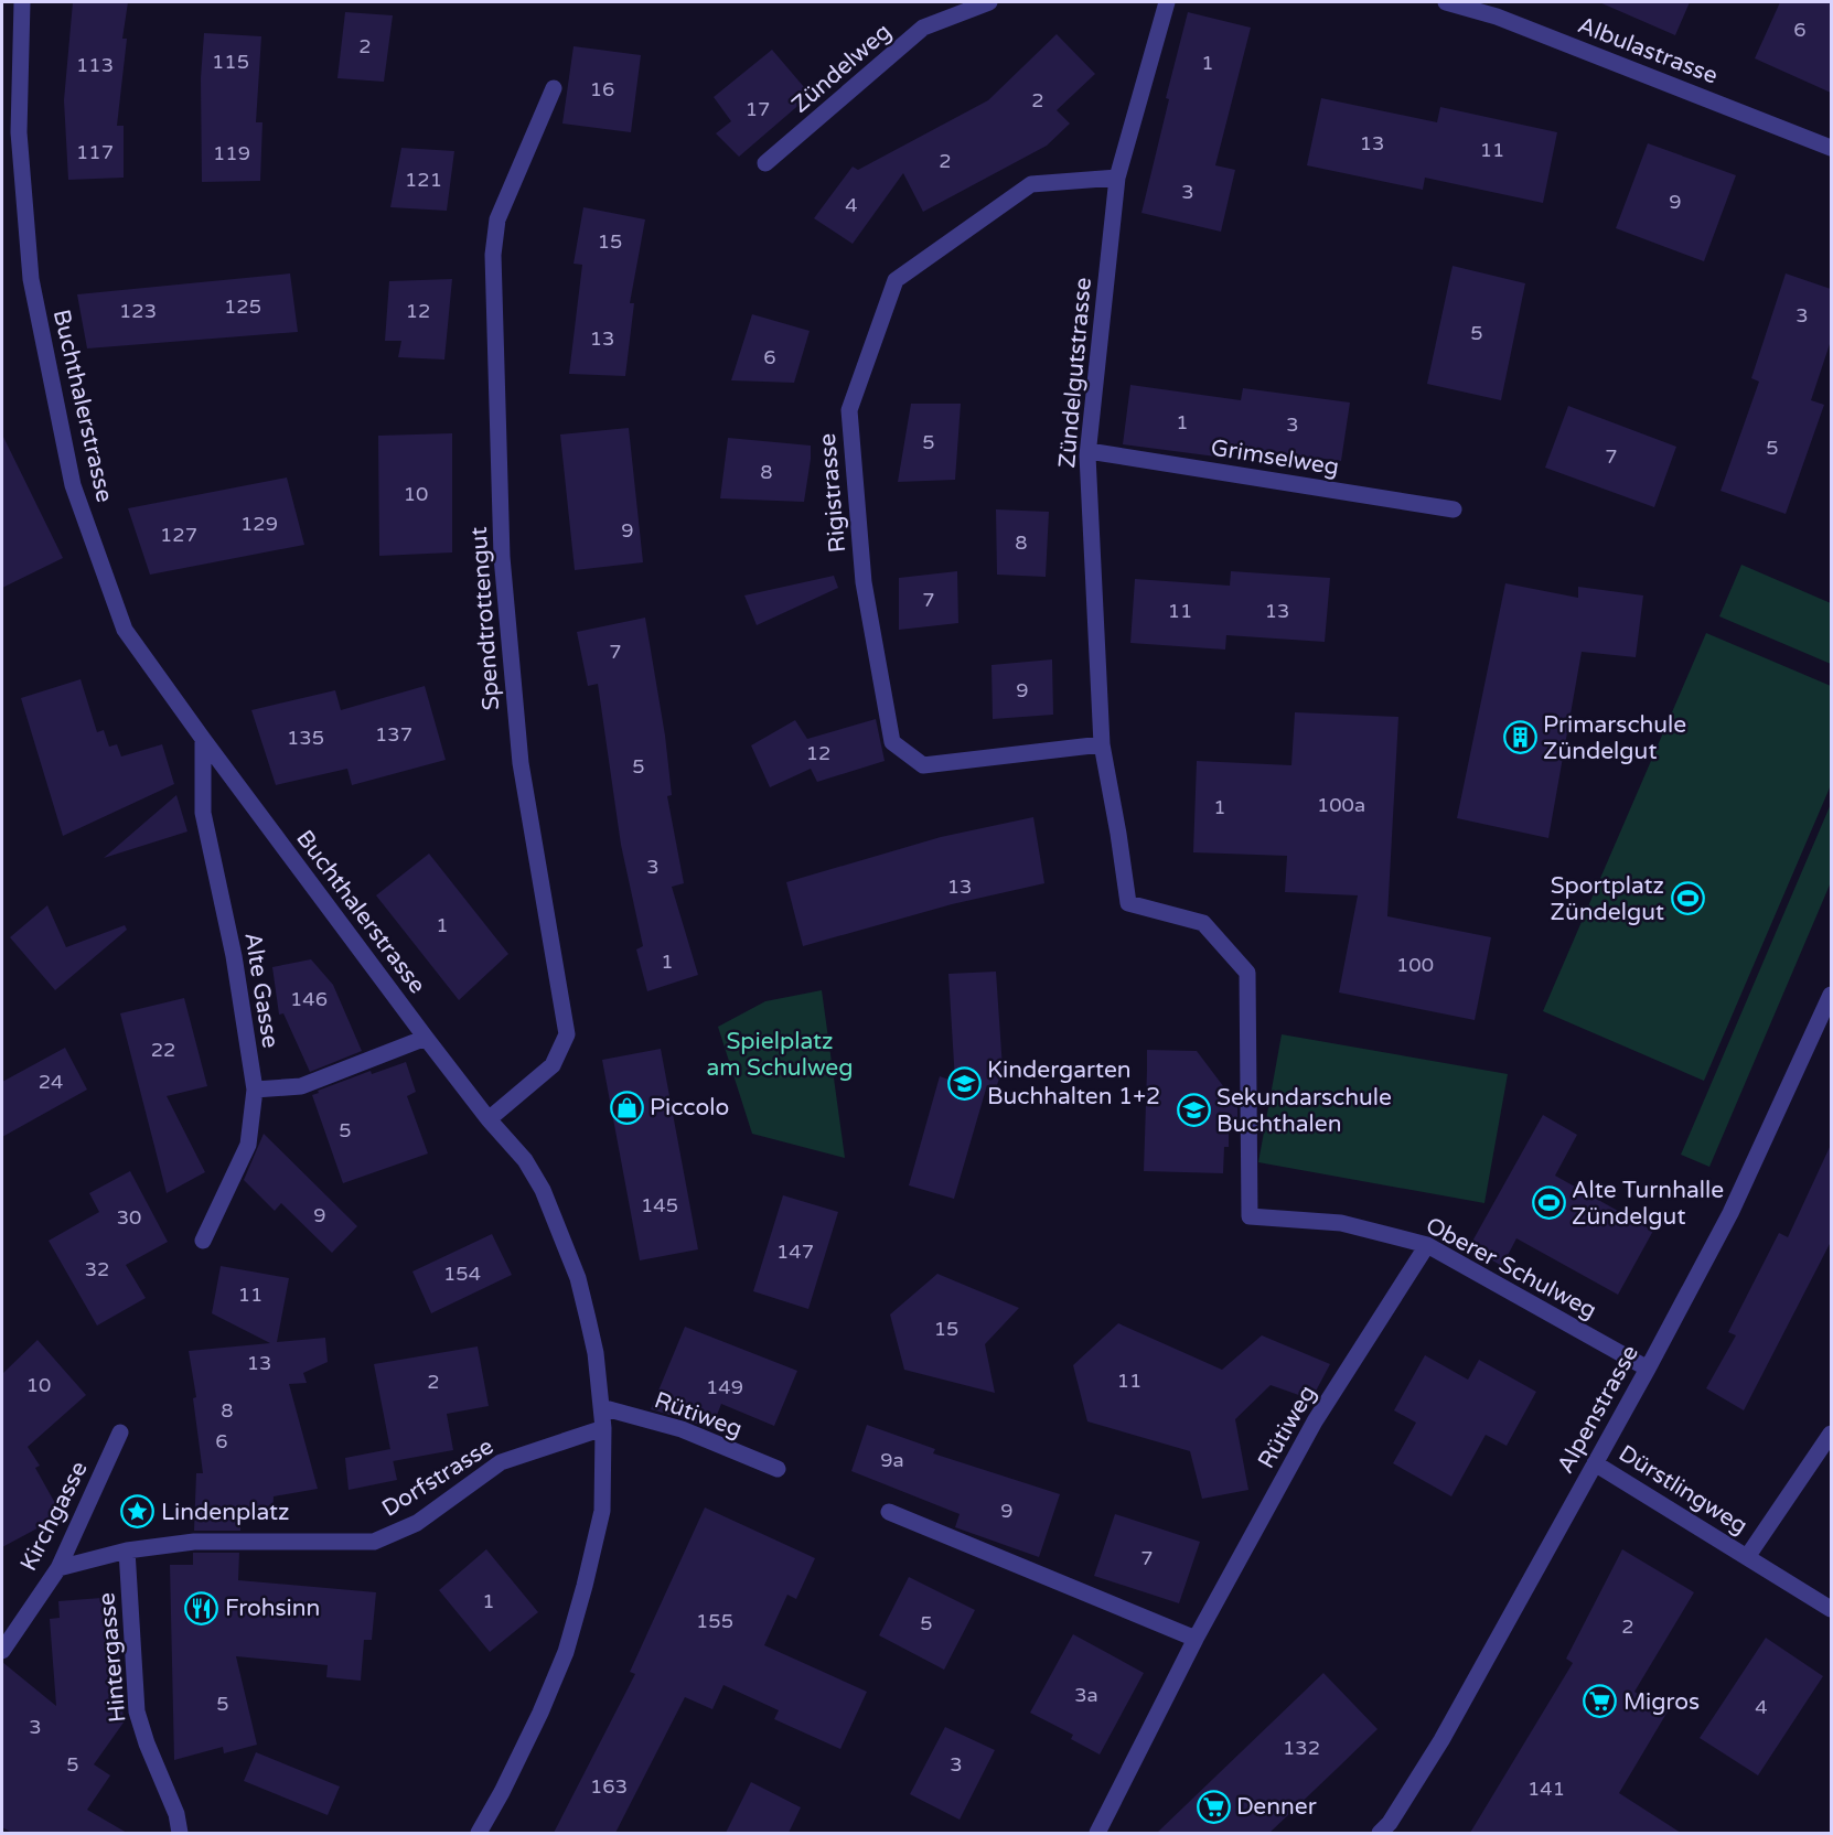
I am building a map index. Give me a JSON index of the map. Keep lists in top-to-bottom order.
{
  "streets": {
    "street": [
      "Albulastrasse",
      "Zündelweg",
      "Zündelgutstrasse",
      "Buchthalerstrasse",
      "Grimselweg",
      "Rigistrasse",
      "Spendtrottengut",
      "Alte Gasse",
      "Oberer Schulweg",
      "Alpenstrasse",
      "Rütiweg",
      "Dorfstrasse",
      "Dürstlingweg",
      "Kirchgasse",
      "Hintergasse"
    ]
  },
  "crossings": [
    ["Zündelgutstrasse", "Grimselweg"],
    ["Zündelgutstrasse", "Rigistrasse"],
    ["Zündelgutstrasse", "Oberer Schulweg"],
    ["Buchthalerstrasse", "Spendtrottengut"],
    ["Buchthalerstrasse", "Alte Gasse"],
    ["Buchthalerstrasse", "Rütiweg"],
    ["Buchthalerstrasse", "Dorfstrasse"],
    ["Oberer Schulweg", "Alpenstrasse"],
    ["Oberer Schulweg", "Rütiweg"],
    ["Alpenstrasse", "Dürstlingweg"],
    ["Dorfstrasse", "Kirchgasse"],
    ["Dorfstrasse", "Hintergasse"]
  ],
  "parks": ["Spielplatz am Schulweg"],
  "places": {
    "building": ["Primarschule Zündelgut"],
    "sports": ["Sportplatz Zündelgut", "Alte Turnhalle Zündelgut"],
    "school or university": ["Kindergarten Buchhalten 1+2", "Sekundarschule Buchthalen"],
    "shop": ["Piccolo"],
    "place": ["Lindenplatz"],
    "restaurant": ["Frohsinn"],
    "supermarket": ["Migros", "Denner"]
  },
  "house_numbers": [
    "6",
    "2",
    "115",
    "1",
    "113",
    "16",
    "2",
    "17",
    "13",
    "11",
    "117",
    "119",
    "2",
    "121",
    "3",
    "9",
    "4",
    "15",
    "125",
    "123",
    "12",
    "3",
    "5",
    "13",
    "6",
    "1",
    "3",
    "5",
    "5",
    "7",
    "8",
    "10",
    "129",
    "9",
    "127",
    "8",
    "7",
    "11",
    "13",
    "7",
    "9",
    "137",
    "135",
    "12",
    "5",
    "100a",
    "1",
    "3",
    "13",
    "1",
    "1",
    "100",
    "146",
    "22",
    "24",
    "5",
    "145",
    "9",
    "30",
    "147",
    "32",
    "154",
    "11",
    "15",
    "13",
    "11",
    "2",
    "10",
    "149",
    "8",
    "6",
    "9a",
    "9",
    "7",
    "1",
    "155",
    "5",
    "2",
    "3a",
    "5",
    "4",
    "3",
    "132",
    "5",
    "3",
    "163",
    "141"
  ]
}
